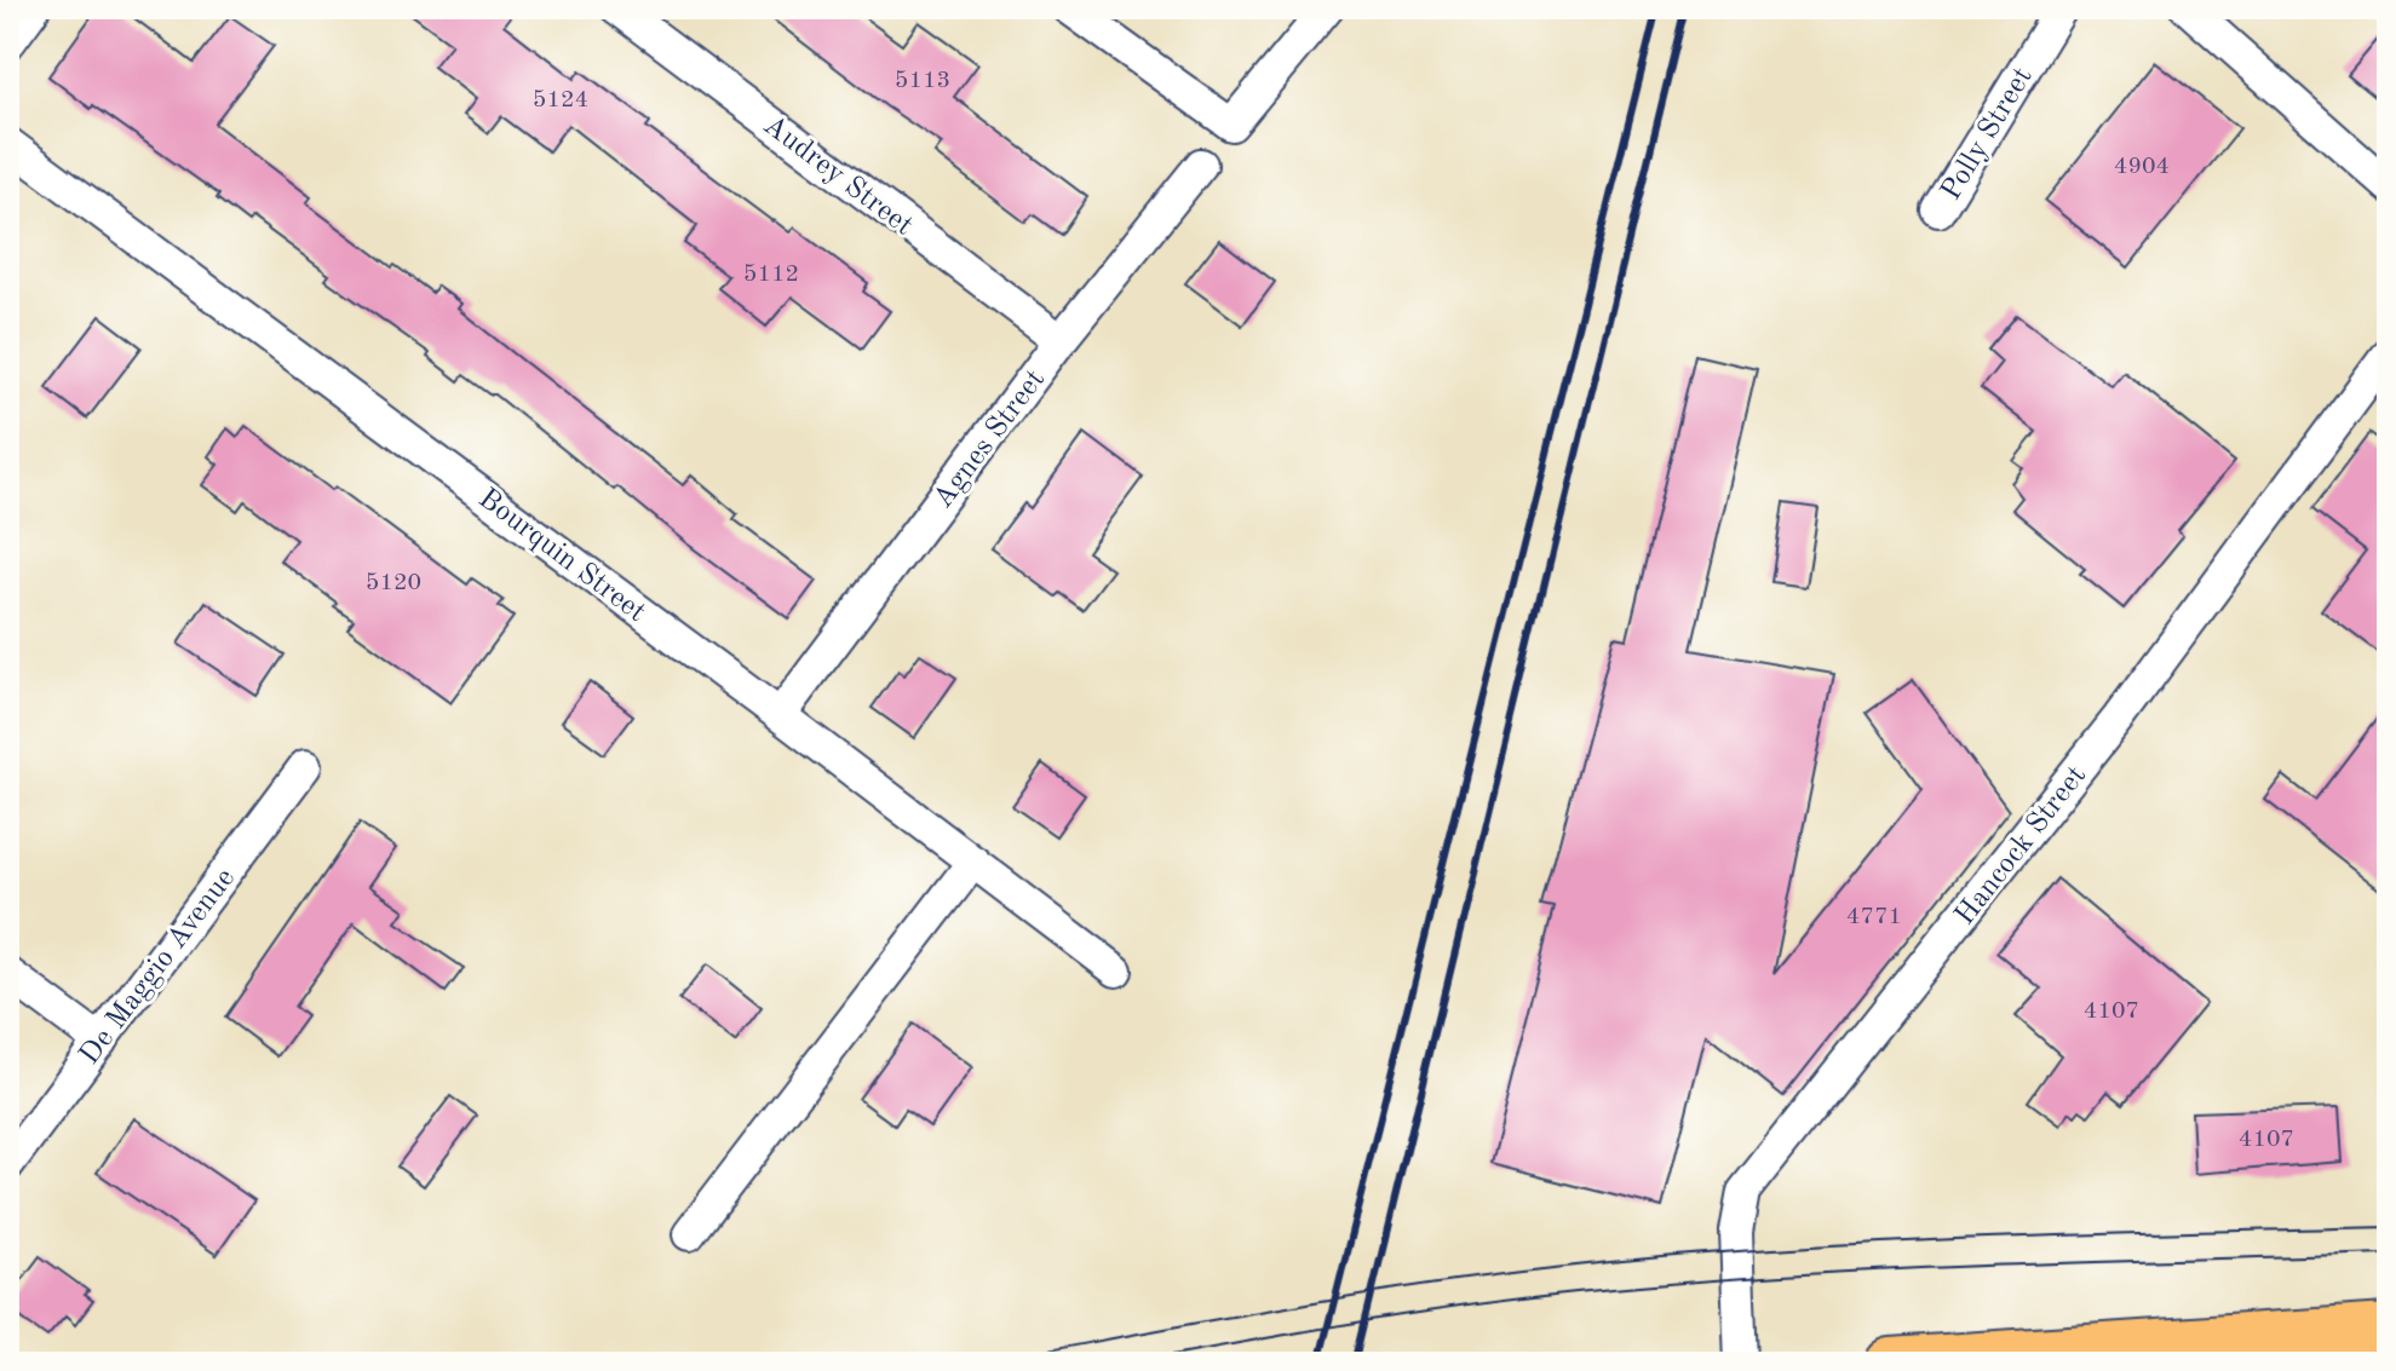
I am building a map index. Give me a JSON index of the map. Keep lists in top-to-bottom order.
{
  "streets": {
    "street": [
      "Polly Street",
      "Audrey Street",
      "Agnes Street",
      "Bourquin Street",
      "Hancock Street",
      "De Maggio Avenue"
    ]
  },
  "crossings": [
    ["Audrey Street", "Agnes Street"],
    ["Agnes Street", "Bourquin Street"]
  ],
  "house_numbers": [
    "5113",
    "5124",
    "4904",
    "5112",
    "5120",
    "4771",
    "4107",
    "4107"
  ]
}
